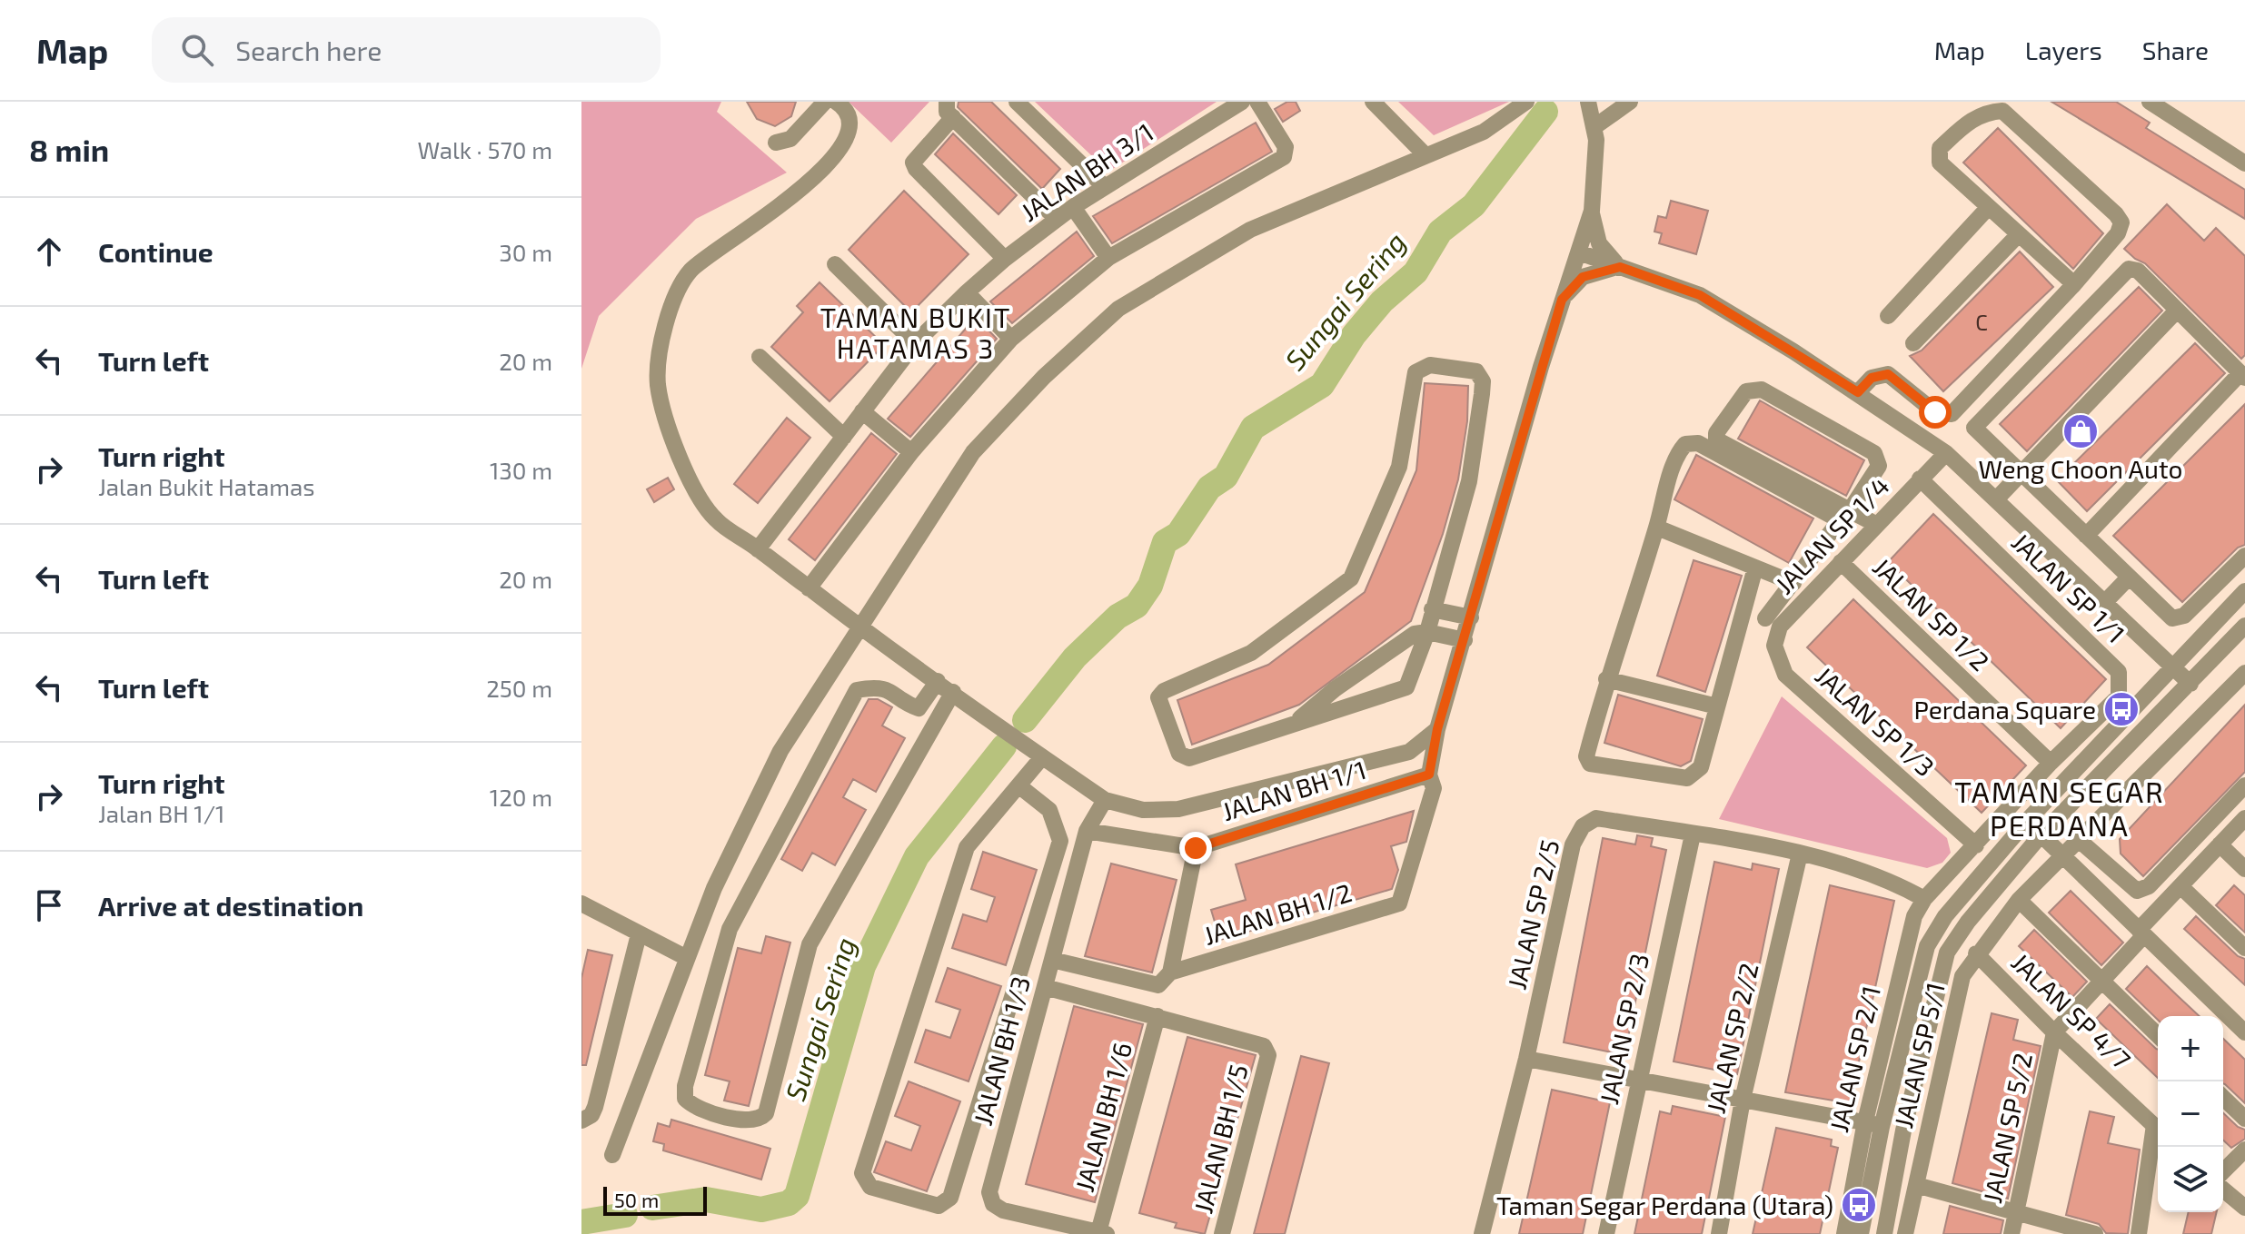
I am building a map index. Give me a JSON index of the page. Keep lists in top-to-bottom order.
{
  "streets": {
    "street": [
      "JALAN BH 3/1",
      "JALAN SP 1/4",
      "JALAN SP 1/1",
      "JALAN SP 1/2",
      "JALAN SP 1/3",
      "JALAN BH 1/1",
      "JALAN BH 1/2",
      "JALAN SP 2/5",
      "JALAN SP 4/7",
      "JALAN SP 2/3",
      "JALAN SP 2/2",
      "JALAN BH 1/3",
      "JALAN SP 5/1",
      "JALAN SP 2/1",
      "JALAN BH 1/6",
      "JALAN SP 5/2",
      "JALAN BH 1/5"
    ]
  },
  "crossings": [
    ["JALAN SP 1/4", "JALAN SP 1/1"],
    ["JALAN SP 1/4", "JALAN SP 1/2"],
    ["JALAN SP 1/4", "JALAN SP 1/3"],
    ["JALAN SP 1/1", "JALAN SP 1/2"],
    ["JALAN SP 1/1", "JALAN SP 1/3"],
    ["JALAN SP 1/1", "JALAN SP 2/5"],
    ["JALAN SP 1/1", "JALAN SP 2/1"],
    ["JALAN BH 1/1", "JALAN BH 1/2"],
    ["JALAN BH 1/1", "JALAN BH 1/3"],
    ["JALAN BH 1/2", "JALAN BH 1/3"],
    ["JALAN SP 2/5", "JALAN SP 2/3"],
    ["JALAN SP 2/5", "JALAN SP 2/2"],
    ["JALAN SP 2/5", "JALAN SP 2/1"],
    ["JALAN SP 4/7", "JALAN SP 5/1"],
    ["JALAN SP 4/7", "JALAN SP 5/2"],
    ["JALAN BH 1/3", "JALAN BH 1/6"],
    ["JALAN BH 1/6", "JALAN BH 1/5"]
  ],
  "districts": ["TAMAN BUKIT HATAMAS 3", "TAMAN SEGAR PERDANA"],
  "water": ["Sungai Sering"],
  "places": {
    "shop": ["Weng Choon Auto"],
    "bus stop": ["Perdana Square", "Taman Segar Perdana (Utara)"]
  },
  "house_numbers": ["C"],
  "scale_bar": "50 m",
  "page": {
    "header": "Map",
    "search": "Search here",
    "nav": ["Map", "Layers", "Share"],
    "heading": ["8 min", "Walk · 570 m"],
    "list": [
      ["Continue", "30 m"],
      ["Turn left", "20 m"],
      ["Turn right", "Jalan Bukit Hatamas", "130 m"],
      ["Turn left", "20 m"],
      ["Turn left", "250 m"],
      ["Turn right", "Jalan BH 1/1", "120 m"],
      "Arrive at destination"
    ],
    "map_buttons": ["+", "−"],
    "scale": "50 m"
  }
}
